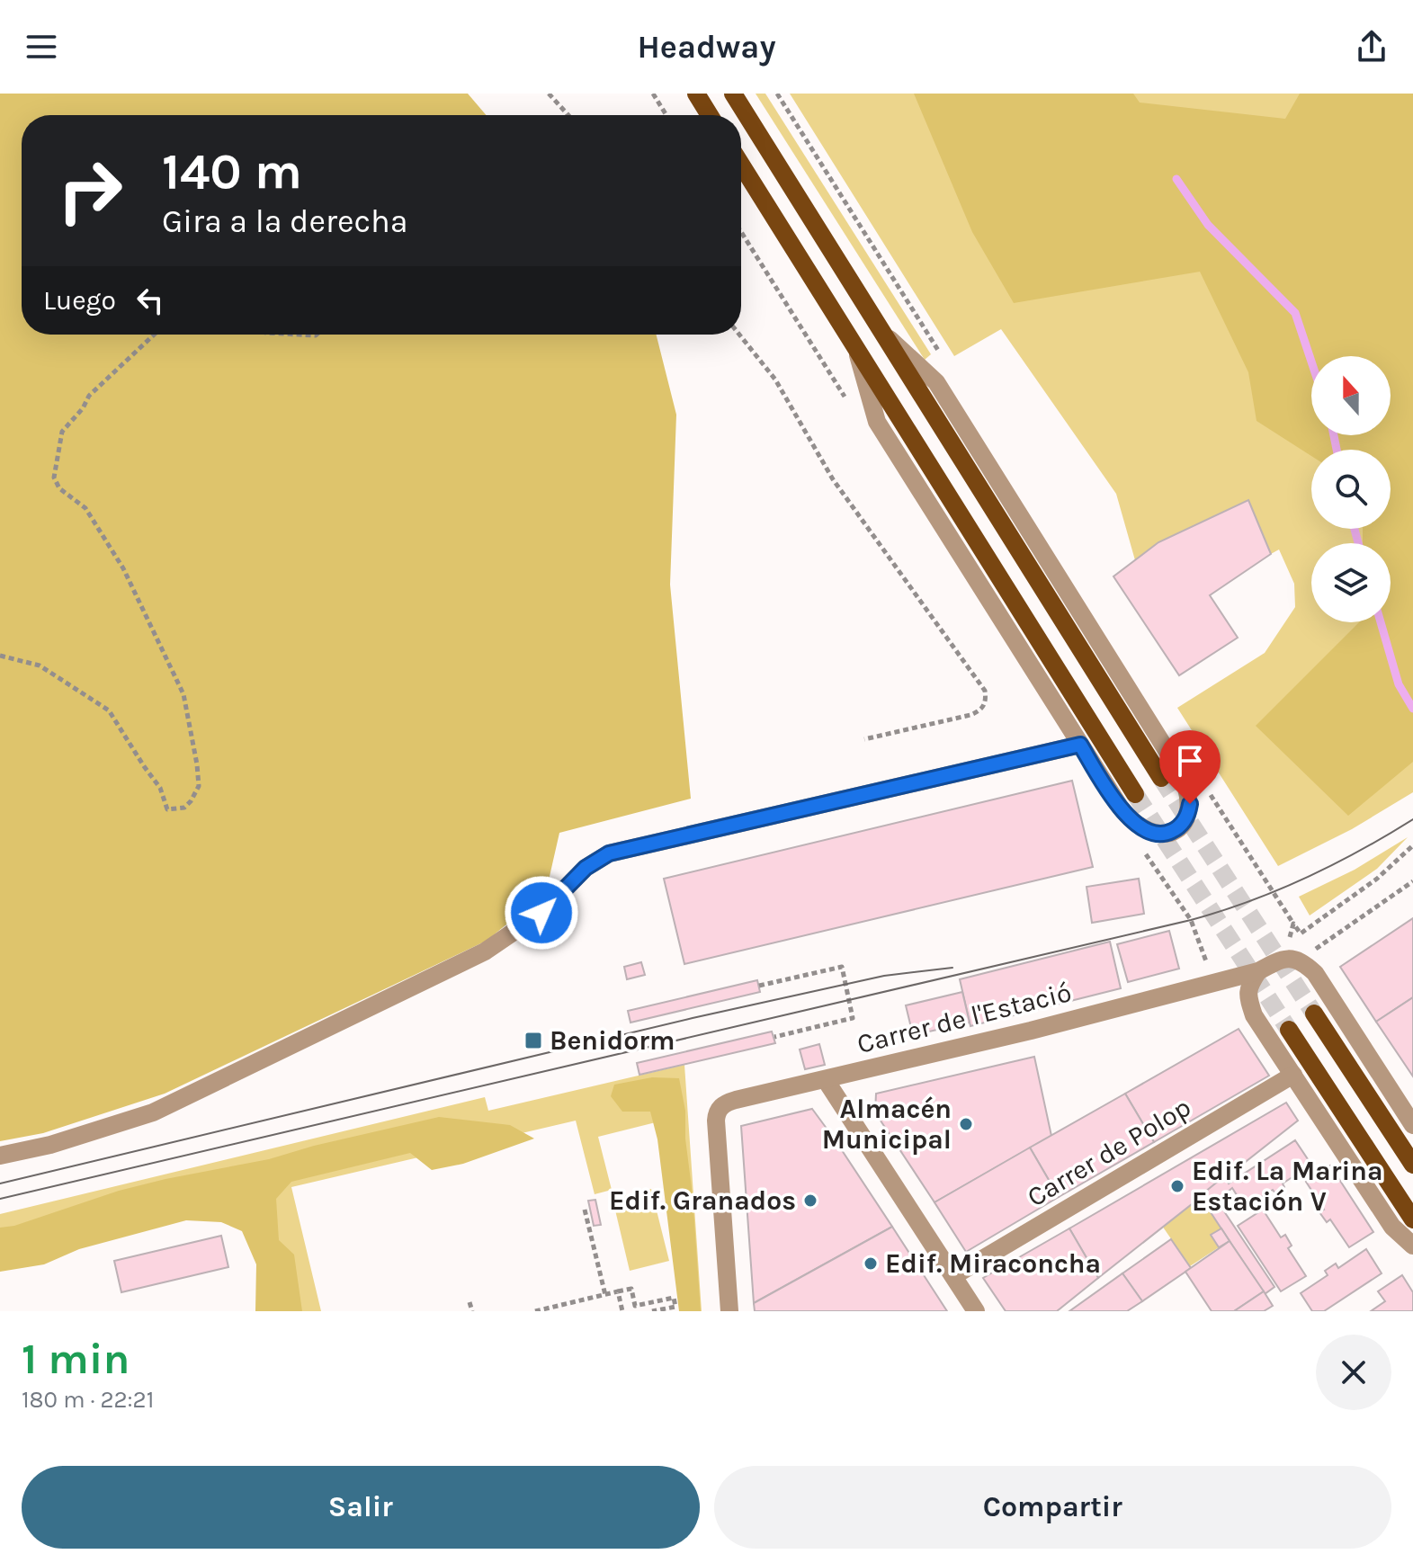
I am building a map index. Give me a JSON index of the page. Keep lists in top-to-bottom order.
{
  "streets": {
    "street": ["Carrer de l'Estació", "Carrer de Polop"]
  },
  "places": {
    "transit": ["Benidorm"],
    "other": [
      "Almacén Municipal",
      "Edif. La Marina Estación V",
      "Edif. Granados",
      "Edif. Miraconcha"
    ]
  },
  "north": "top",
  "page": {
    "header": "Headway",
    "turn": ["140 m", "Gira a la derecha"],
    "then": "Luego",
    "heading": ["1 min", "180 m · 22:21"],
    "buttons": ["Salir", "Compartir"]
  }
}
